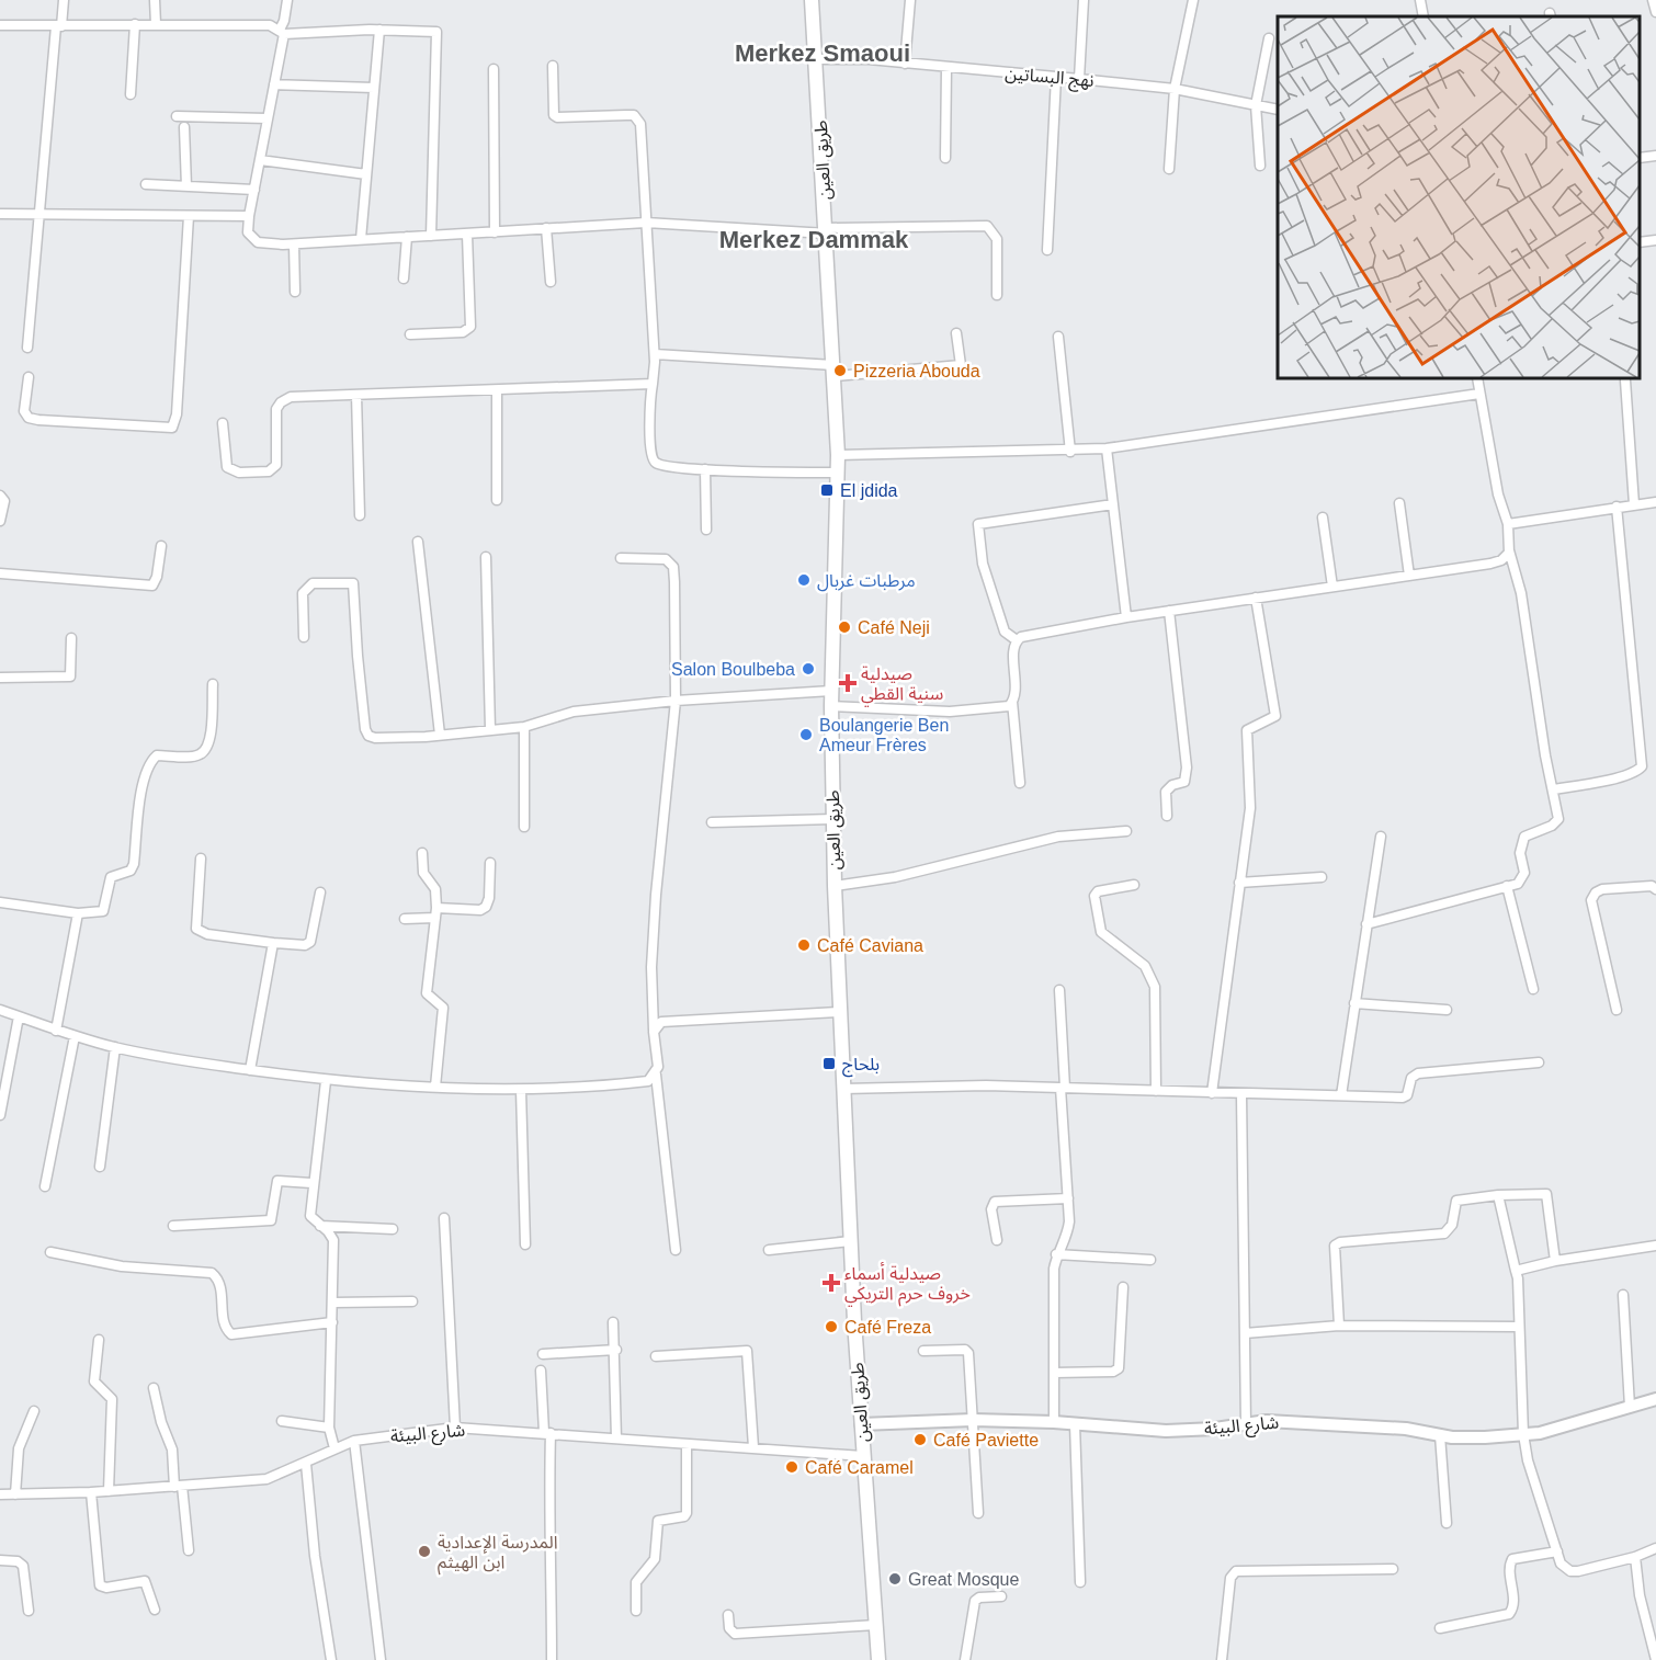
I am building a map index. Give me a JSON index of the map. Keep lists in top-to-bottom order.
{
  "streets": {
    "main road": ["طريق العين"],
    "street": ["نهج البساتين", "شارع البيئة"]
  },
  "crossings": [
    ["نهج البساتين", "طريق العين"],
    ["طريق العين", "شارع البيئة"]
  ],
  "districts": ["Merkez Smaoui", "Merkez Dammak"],
  "places": {
    "other": [
      "Pizzeria Abouda",
      "مرطبات غربال",
      "Café Neji",
      "Salon Boulbeba",
      "Boulangerie Ben Ameur Frères",
      "Café Caviana",
      "Café Freza",
      "Café Paviette",
      "Café Caramel",
      "المدرسة الإعدادية ابن الهيثم",
      "Great Mosque"
    ],
    "transit": ["El jdida", "بلحاج"],
    "health": ["صيدلية سنية القطي", "صيدلية أسماء خروف حرم التريكي"]
  }
}
